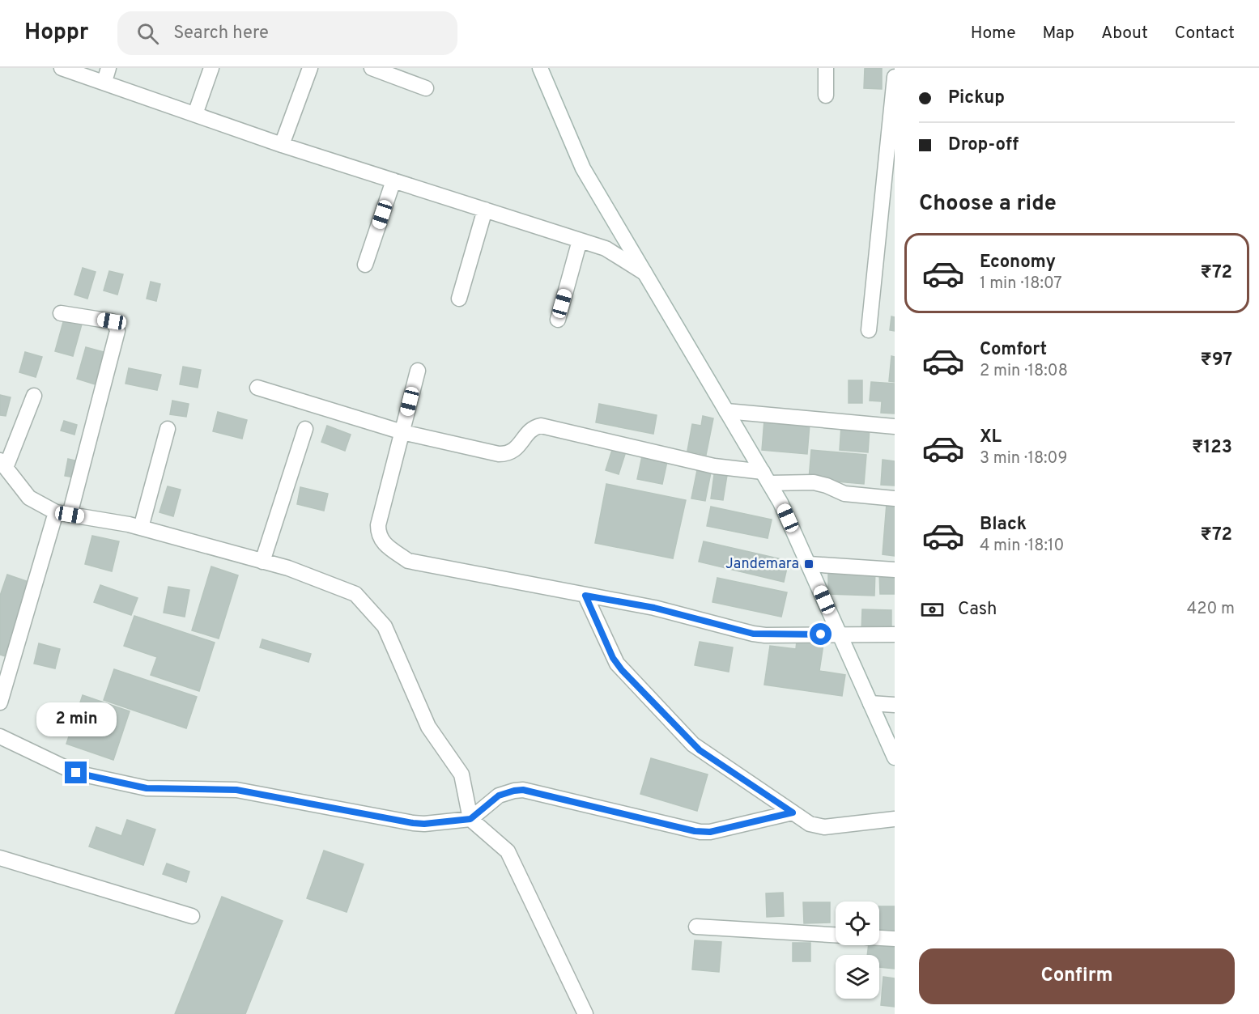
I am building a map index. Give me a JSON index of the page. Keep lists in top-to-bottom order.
{
  "places": {
    "transit": ["Jandemara"]
  },
  "page": {
    "header": "Hoppr",
    "search": "Search here",
    "nav": [
      "Home",
      "Map",
      "About",
      "Contact"
    ],
    "banner": ["Pickup", "Drop-off"],
    "heading": "Choose a ride",
    "list": [
      {
        "name": "Economy",
        "note": "1 min · 18:07",
        "value": "₹72"
      },
      {
        "name": "Comfort",
        "note": "2 min · 18:08",
        "value": "₹97"
      },
      {
        "name": "XL",
        "note": "3 min · 18:09",
        "value": "₹123"
      },
      {
        "name": "Black",
        "note": "4 min · 18:10",
        "value": "₹72"
      }
    ],
    "pay": ["Cash", "420 m"],
    "bubble": "2 min",
    "buttons": "Confirm"
  }
}
